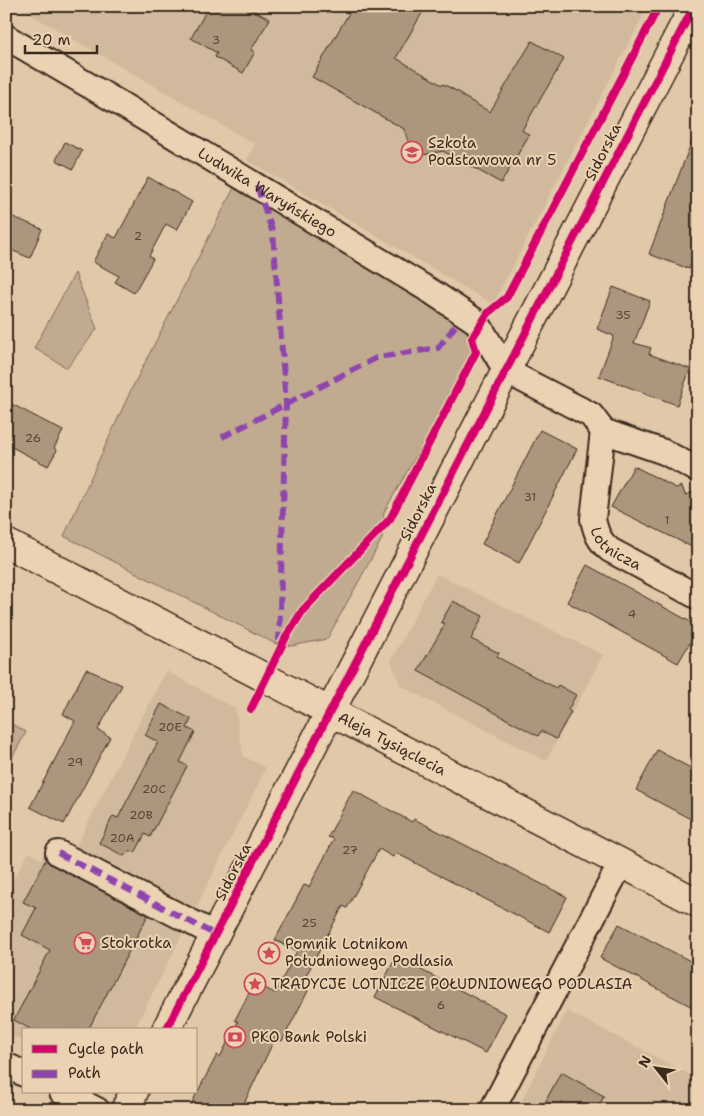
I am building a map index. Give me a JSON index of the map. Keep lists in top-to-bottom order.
{
  "streets": {
    "street": [
      "Sidorska",
      "Ludwika Waryńskiego",
      "Lotnicza",
      "Aleja Tysiąclecia"
    ]
  },
  "crossings": [
    ["Sidorska", "Ludwika Waryńskiego"],
    ["Sidorska", "Aleja Tysiąclecia"]
  ],
  "places": {
    "school or university": ["Szkoła Podstawowa nr 5"],
    "supermarket": ["Stokrotka"],
    "place": ["Pomnik Lotnikom Południowego Podlasia", "TRADYCJE LOTNICZE POŁUDNIOWEGO PODLASIA"],
    "bank": ["PKO Bank Polski"]
  },
  "house_numbers": [
    "3",
    "2",
    "35",
    "26",
    "31",
    "1",
    "4",
    "20E",
    "29",
    "20C",
    "20B",
    "20A",
    "27",
    "25",
    "6"
  ],
  "legend": ["Cycle path", "Path"],
  "scale_bar": "20 m",
  "north": "top left"
}
